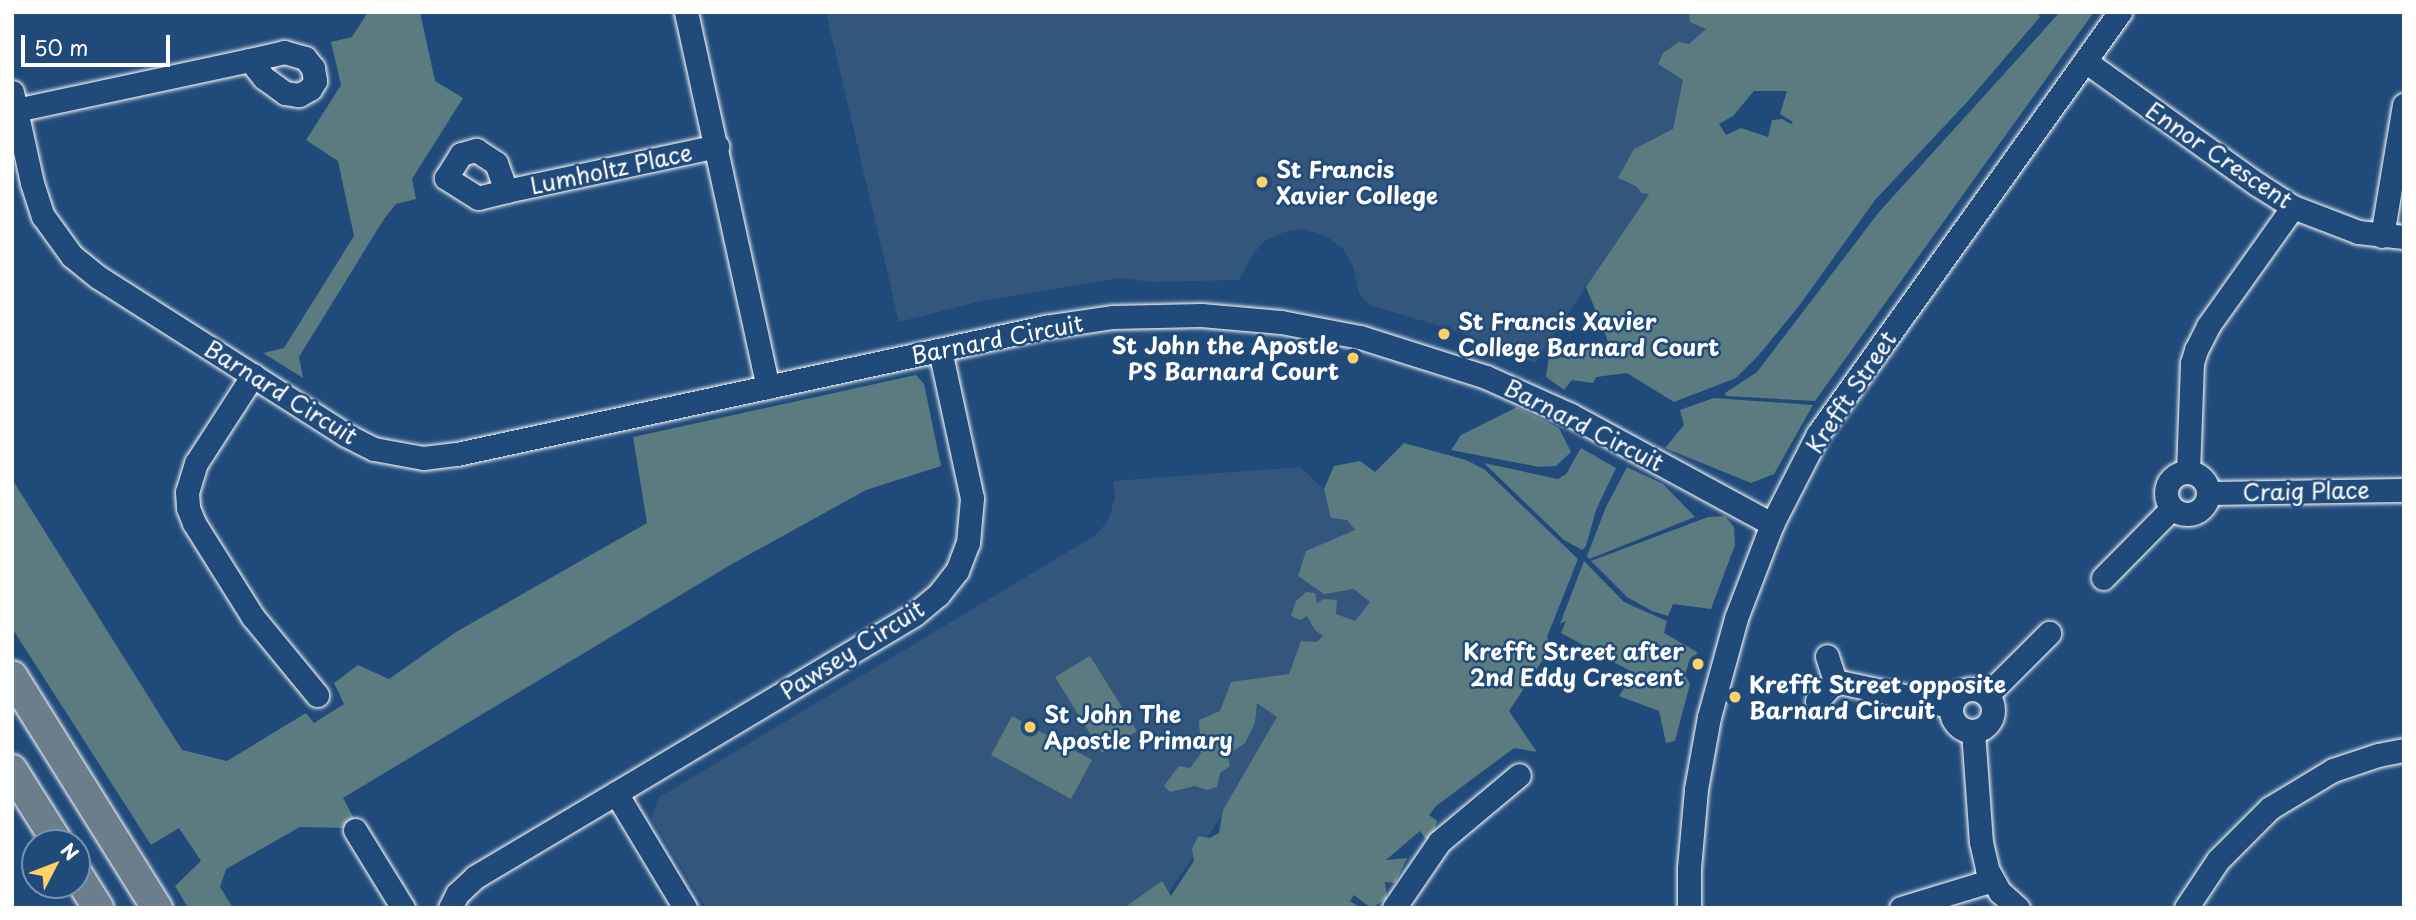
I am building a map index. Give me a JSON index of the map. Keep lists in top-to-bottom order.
{
  "streets": {
    "street": [
      "Ennor Crescent",
      "Lumholtz Place",
      "Barnard Circuit",
      "Krefft Street",
      "Craig Place",
      "Pawsey Circuit"
    ]
  },
  "crossings": [
    ["Ennor Crescent", "Krefft Street"],
    ["Barnard Circuit", "Krefft Street"],
    ["Barnard Circuit", "Pawsey Circuit"]
  ],
  "places": [
    "St Francis Xavier College",
    "St Francis Xavier College Barnard Court",
    "St John the Apostle PS Barnard Court",
    "Krefft Street after 2nd Eddy Crescent",
    "Krefft Street opposite Barnard Circuit",
    "St John The Apostle Primary"
  ],
  "scale_bar": "50 m",
  "north": "top right"
}
